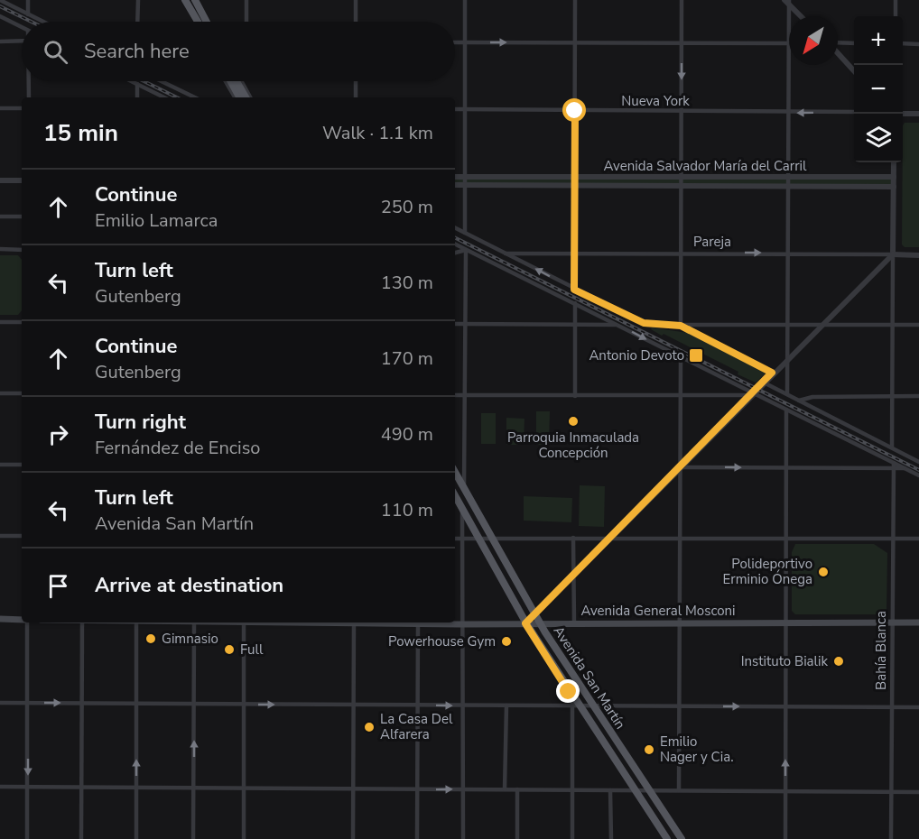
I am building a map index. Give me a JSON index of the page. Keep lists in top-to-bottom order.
{
  "streets": {
    "main road": ["Avenida General Mosconi", "Avenida San Martín"],
    "street": [
      "Nueva York",
      "Avenida Salvador María del Carril",
      "Pareja",
      "Bahía Blanca"
    ]
  },
  "crossings": [
    ["Avenida General Mosconi", "Bahía Blanca"],
    ["Avenida General Mosconi", "Avenida San Martín"]
  ],
  "places": {
    "transit": ["Antonio Devoto"],
    "other": [
      "Parroquia Inmaculada Concepción",
      "Polideportivo Erminio Ónega",
      "Gimnasio",
      "Powerhouse Gym",
      "Full",
      "Instituto Bialik",
      "La Casa Del Alfarera",
      "Emilio Nager y Cia."
    ]
  },
  "north": "bottom left",
  "page": {
    "map_buttons": ["+", "−"],
    "search": "Search here",
    "heading": ["15 min", "Walk · 1.1 km"],
    "list": [
      ["Continue", "Emilio Lamarca", "250 m"],
      ["Turn left", "Gutenberg", "130 m"],
      ["Continue", "Gutenberg", "170 m"],
      ["Turn right", "Fernández de Enciso", "490 m"],
      ["Turn left", "Avenida San Martín", "110 m"],
      "Arrive at destination"
    ]
  }
}
